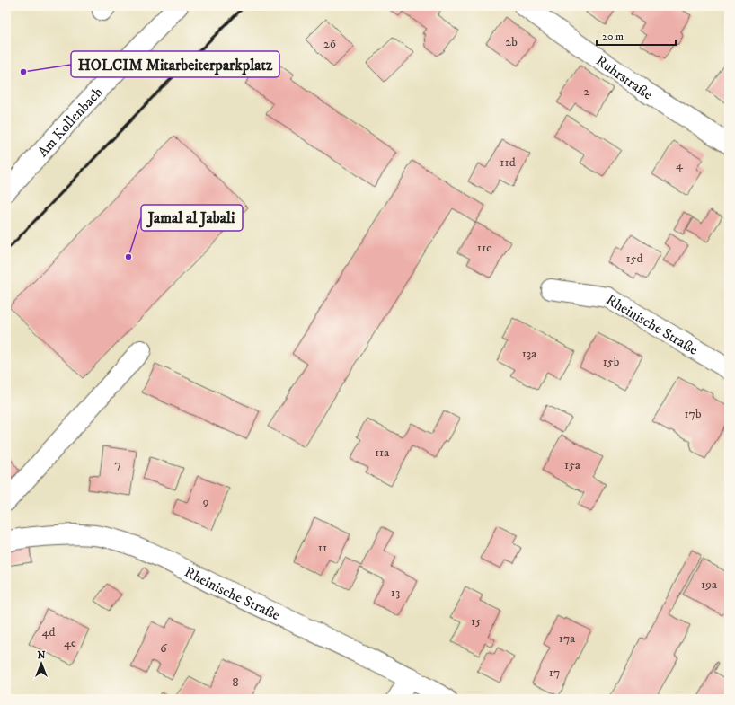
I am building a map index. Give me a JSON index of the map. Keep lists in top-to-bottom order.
{
  "streets": {
    "street": ["Ruhrstraße", "Am Kollenbach", "Rheinische Straße"]
  },
  "places": ["HOLCIM Mitarbeiterparkplatz", "Jamal al Jabali"],
  "house_numbers": [
    "2b",
    "26",
    "2",
    "11d",
    "4",
    "11c",
    "15d",
    "13a",
    "15b",
    "17b",
    "11a",
    "7",
    "15a",
    "9",
    "11",
    "19a",
    "13",
    "15",
    "4d",
    "17a",
    "4e",
    "6",
    "17",
    "8"
  ],
  "scale_bar": "20 m",
  "north": "top"
}
